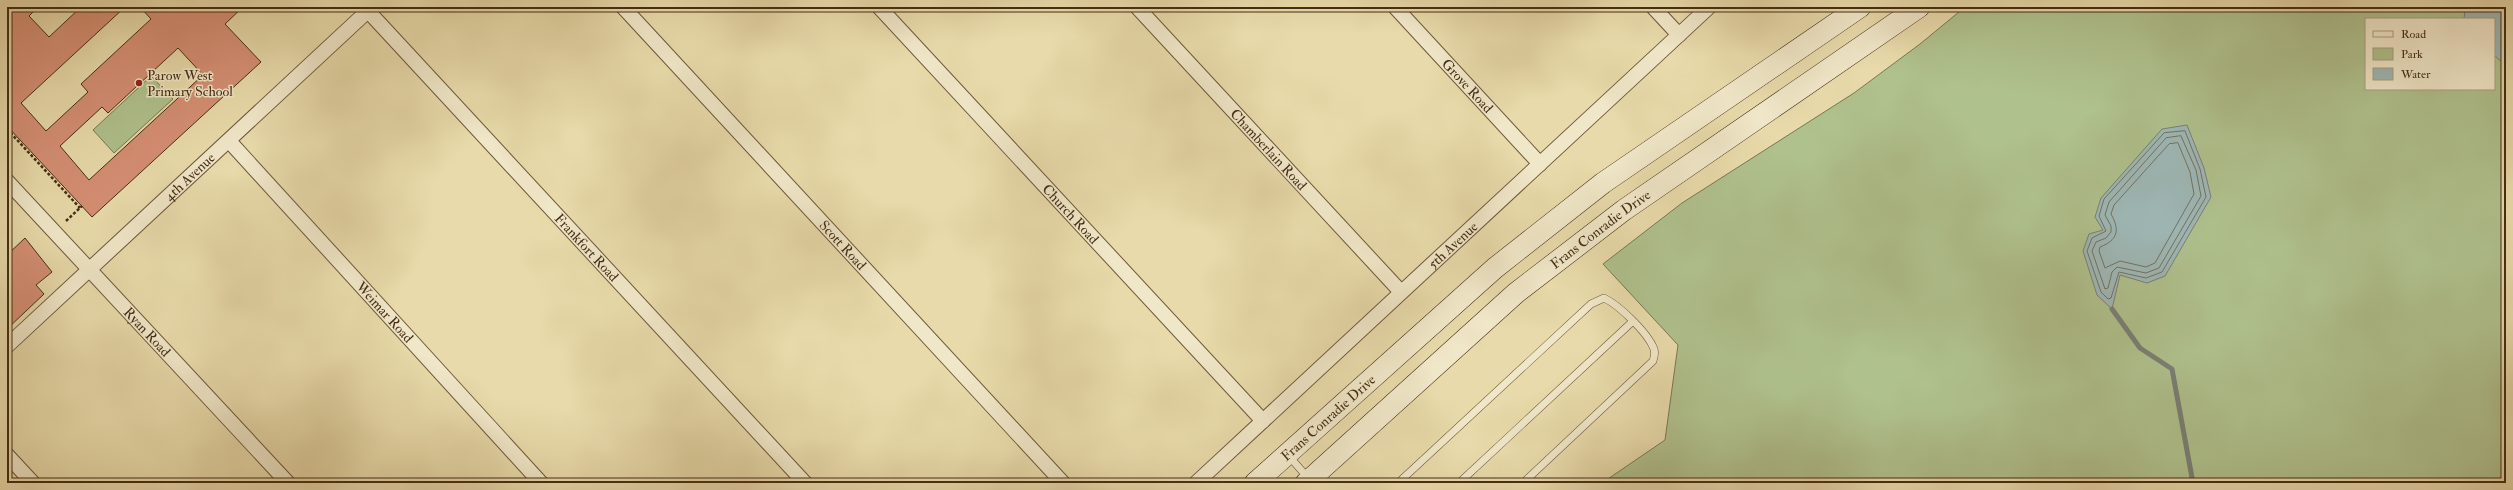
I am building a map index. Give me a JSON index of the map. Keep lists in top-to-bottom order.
{
  "streets": {
    "main road": ["Frans Conradie Drive"],
    "street": [
      "Grove Road",
      "Chamberlain Road",
      "4th Avenue",
      "Church Road",
      "Scott Road",
      "5th Avenue",
      "Frankfort Road",
      "Weimar Road",
      "Ryan Road"
    ]
  },
  "crossings": [
    ["Grove Road", "5th Avenue"],
    ["Chamberlain Road", "5th Avenue"],
    ["4th Avenue", "Frankfort Road"],
    ["4th Avenue", "Weimar Road"],
    ["4th Avenue", "Ryan Road"],
    ["Church Road", "5th Avenue"]
  ],
  "places": ["Parow West Primary School"],
  "legend": ["Road", "Park", "Water"]
}
